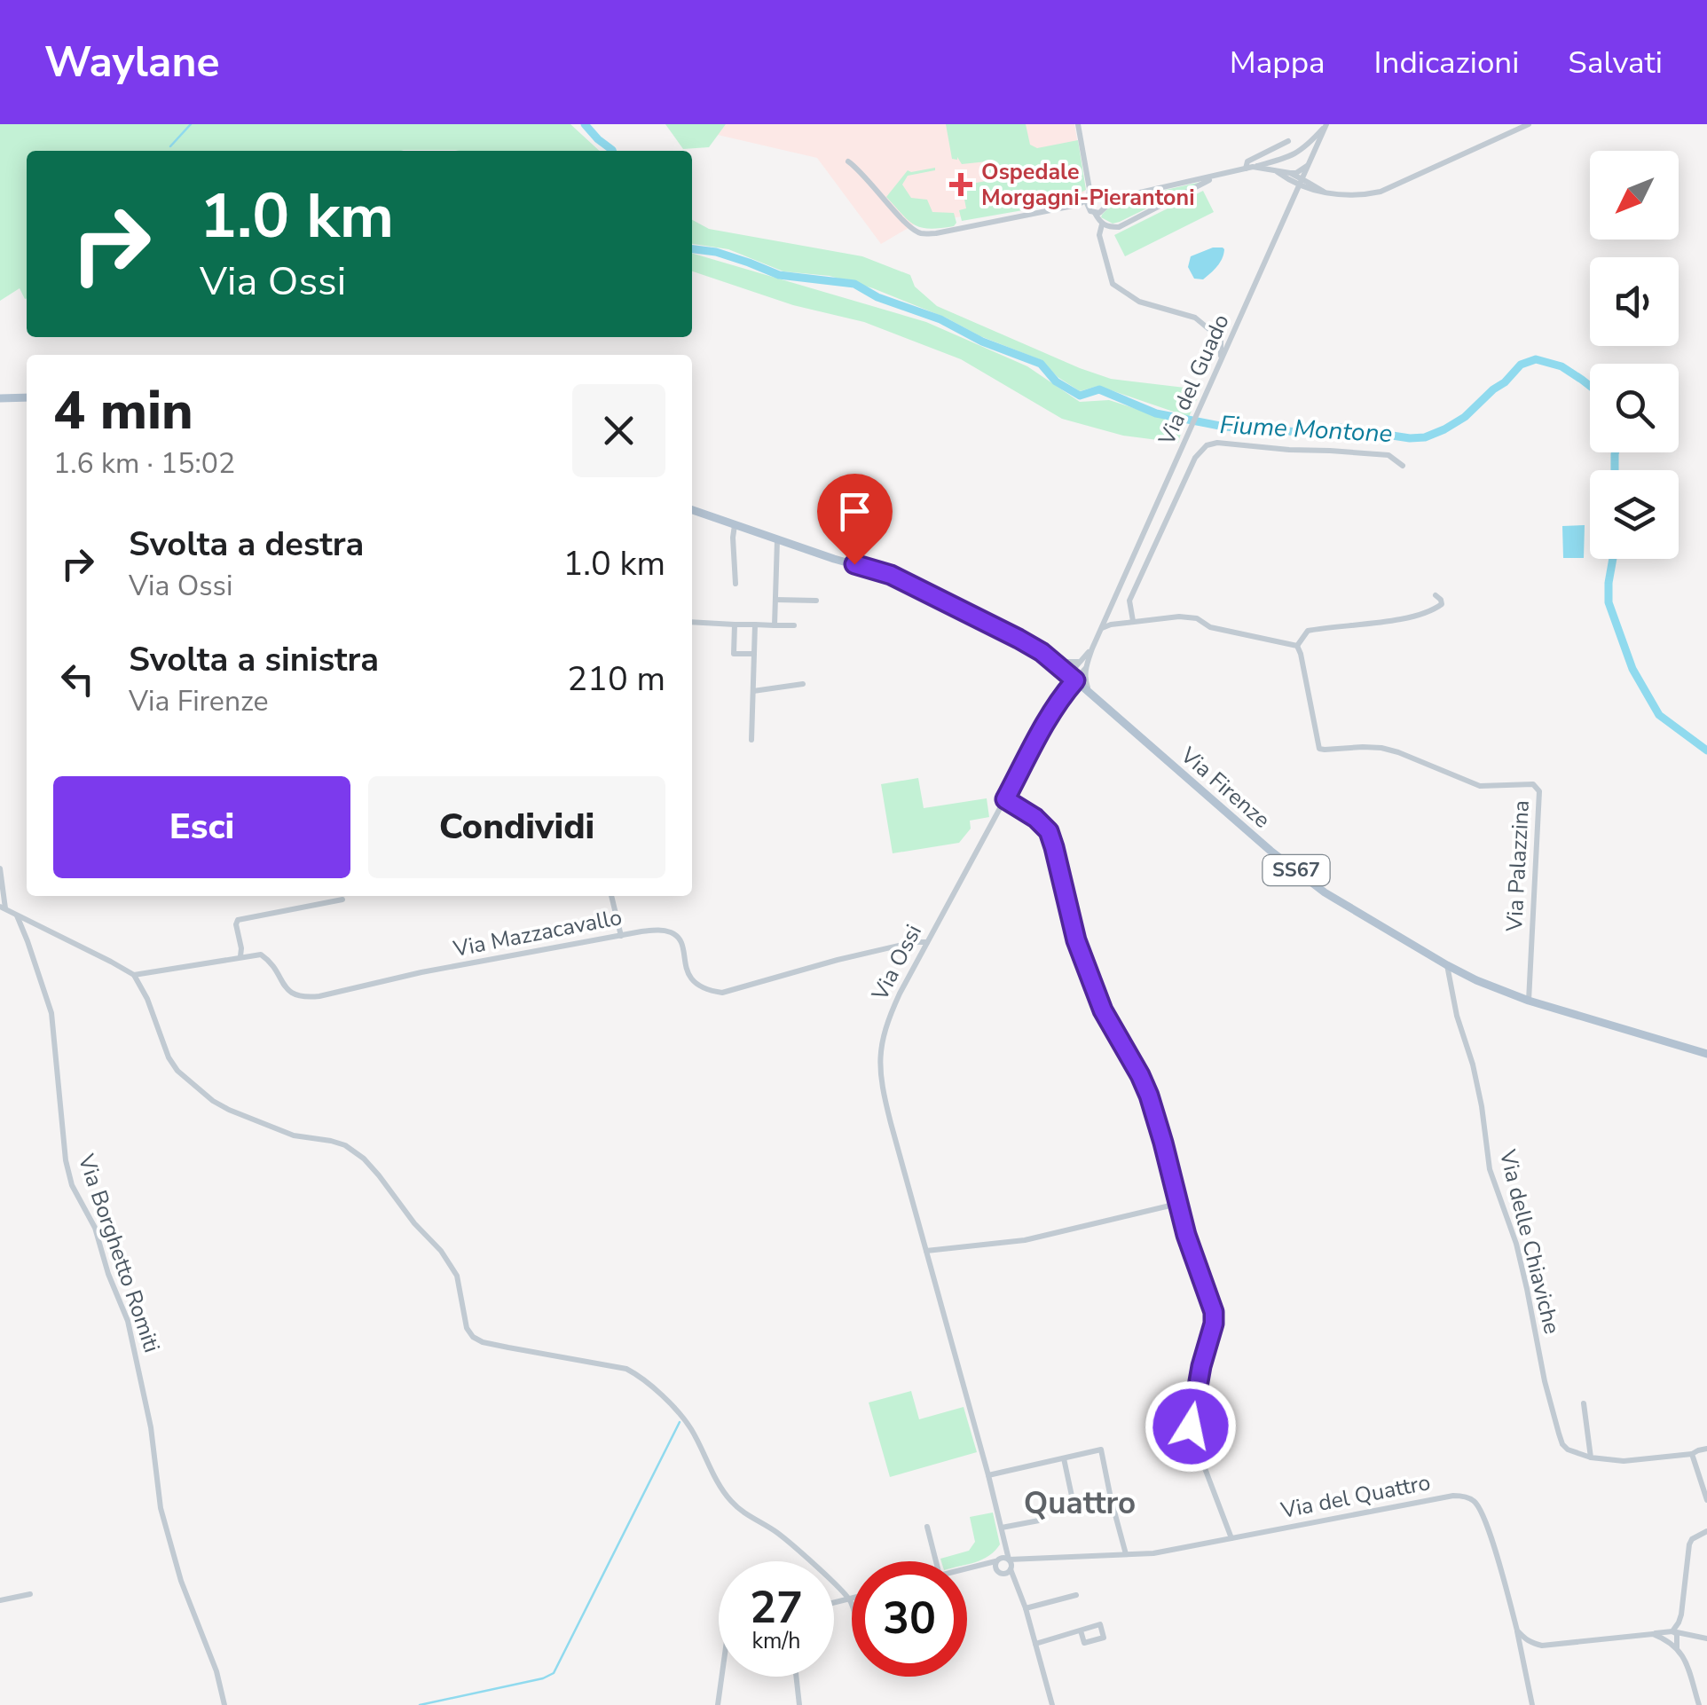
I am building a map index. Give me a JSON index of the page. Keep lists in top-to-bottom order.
{
  "streets": {
    "main road": ["Via Firenze", "SS67"],
    "street": [
      "Via del Guado",
      "Via Palazzina",
      "Via Mazzacavallo",
      "Via Ossi",
      "Via delle Chiaviche",
      "Via Borghetto Romiti",
      "Via del Quattro"
    ]
  },
  "crossings": [
    ["Via del Guado", "Via Firenze"],
    ["Via del Guado", "Via Ossi"],
    ["Via Firenze", "Via Palazzina"],
    ["Via Firenze", "Via Ossi"],
    ["Via Firenze", "Via delle Chiaviche"],
    ["Via Mazzacavallo", "Via Ossi"],
    ["Via Ossi", "Via del Quattro"]
  ],
  "districts": ["Quattro"],
  "water": ["Fiume Montone"],
  "places": {
    "health": ["Ospedale Morgagni-Pierantoni"]
  },
  "north": "bottom left",
  "page": {
    "header": "Waylane",
    "nav": ["Mappa", "Indicazioni", "Salvati"],
    "turn": ["1.0 km", "Via Ossi"],
    "heading": ["4 min", "1.6 km · 15:02"],
    "list": [
      {
        "name": "Svolta a destra",
        "note": "Via Ossi",
        "value": "1.0 km"
      },
      {
        "name": "Svolta a sinistra",
        "note": "Via Firenze",
        "value": "210 m"
      }
    ],
    "buttons": ["Esci", "Condividi"],
    "speed": "27 km/h",
    "limit": "30"
  }
}
